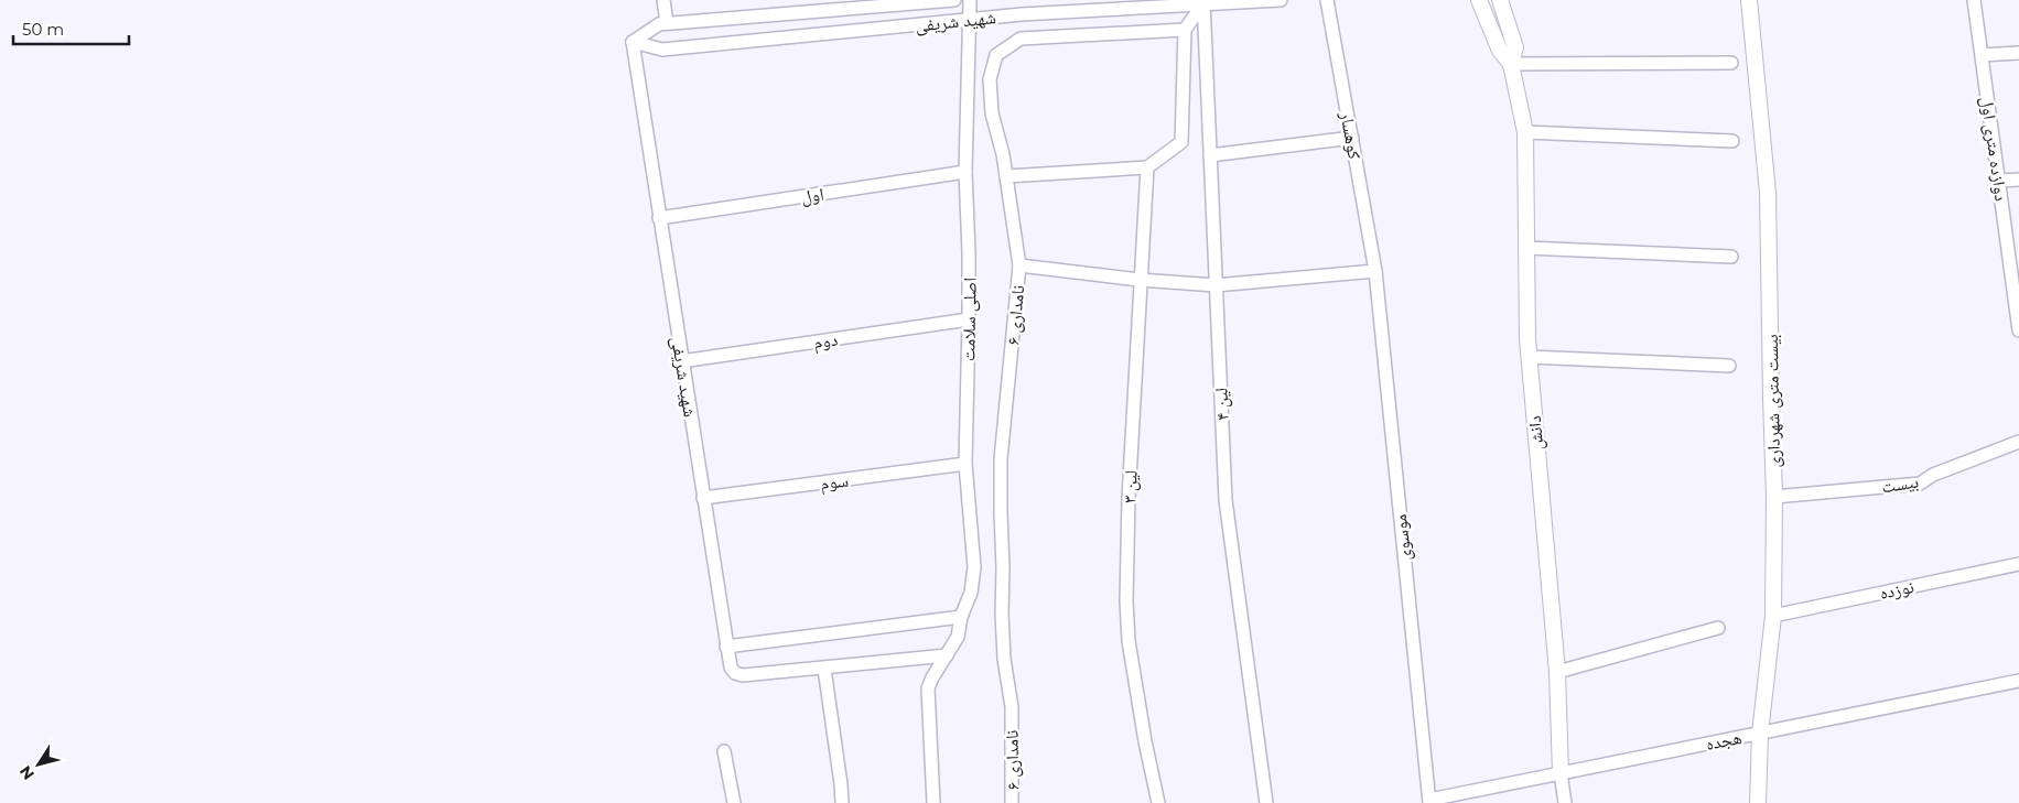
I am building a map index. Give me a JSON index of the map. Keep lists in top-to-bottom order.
{
  "streets": {
    "street": [
      "شهید شریفی",
      "کوهسار",
      "دوازده متری اول",
      "اول",
      "نامداری ۶",
      "اصلی سلامت",
      "دوم",
      "بیست متری شهرداری",
      "لین ۴",
      "دانش",
      "سوم",
      "بیست",
      "لین ۳",
      "موسوی",
      "نوزده",
      "هجده"
    ]
  },
  "crossings": [
    ["شهید شریفی", "اول"],
    ["شهید شریفی", "اصلی سلامت"],
    ["شهید شریفی", "دوم"],
    ["شهید شریفی", "لین ۴"],
    ["شهید شریفی", "سوم"],
    ["کوهسار", "موسوی"],
    ["اول", "اصلی سلامت"],
    ["اصلی سلامت", "دوم"],
    ["اصلی سلامت", "سوم"],
    ["بیست متری شهرداری", "بیست"],
    ["بیست متری شهرداری", "نوزده"],
    ["بیست متری شهرداری", "هجده"],
    ["دانش", "هجده"],
    ["موسوی", "هجده"]
  ],
  "scale_bar": "50 m",
  "north": "bottom left"
}
